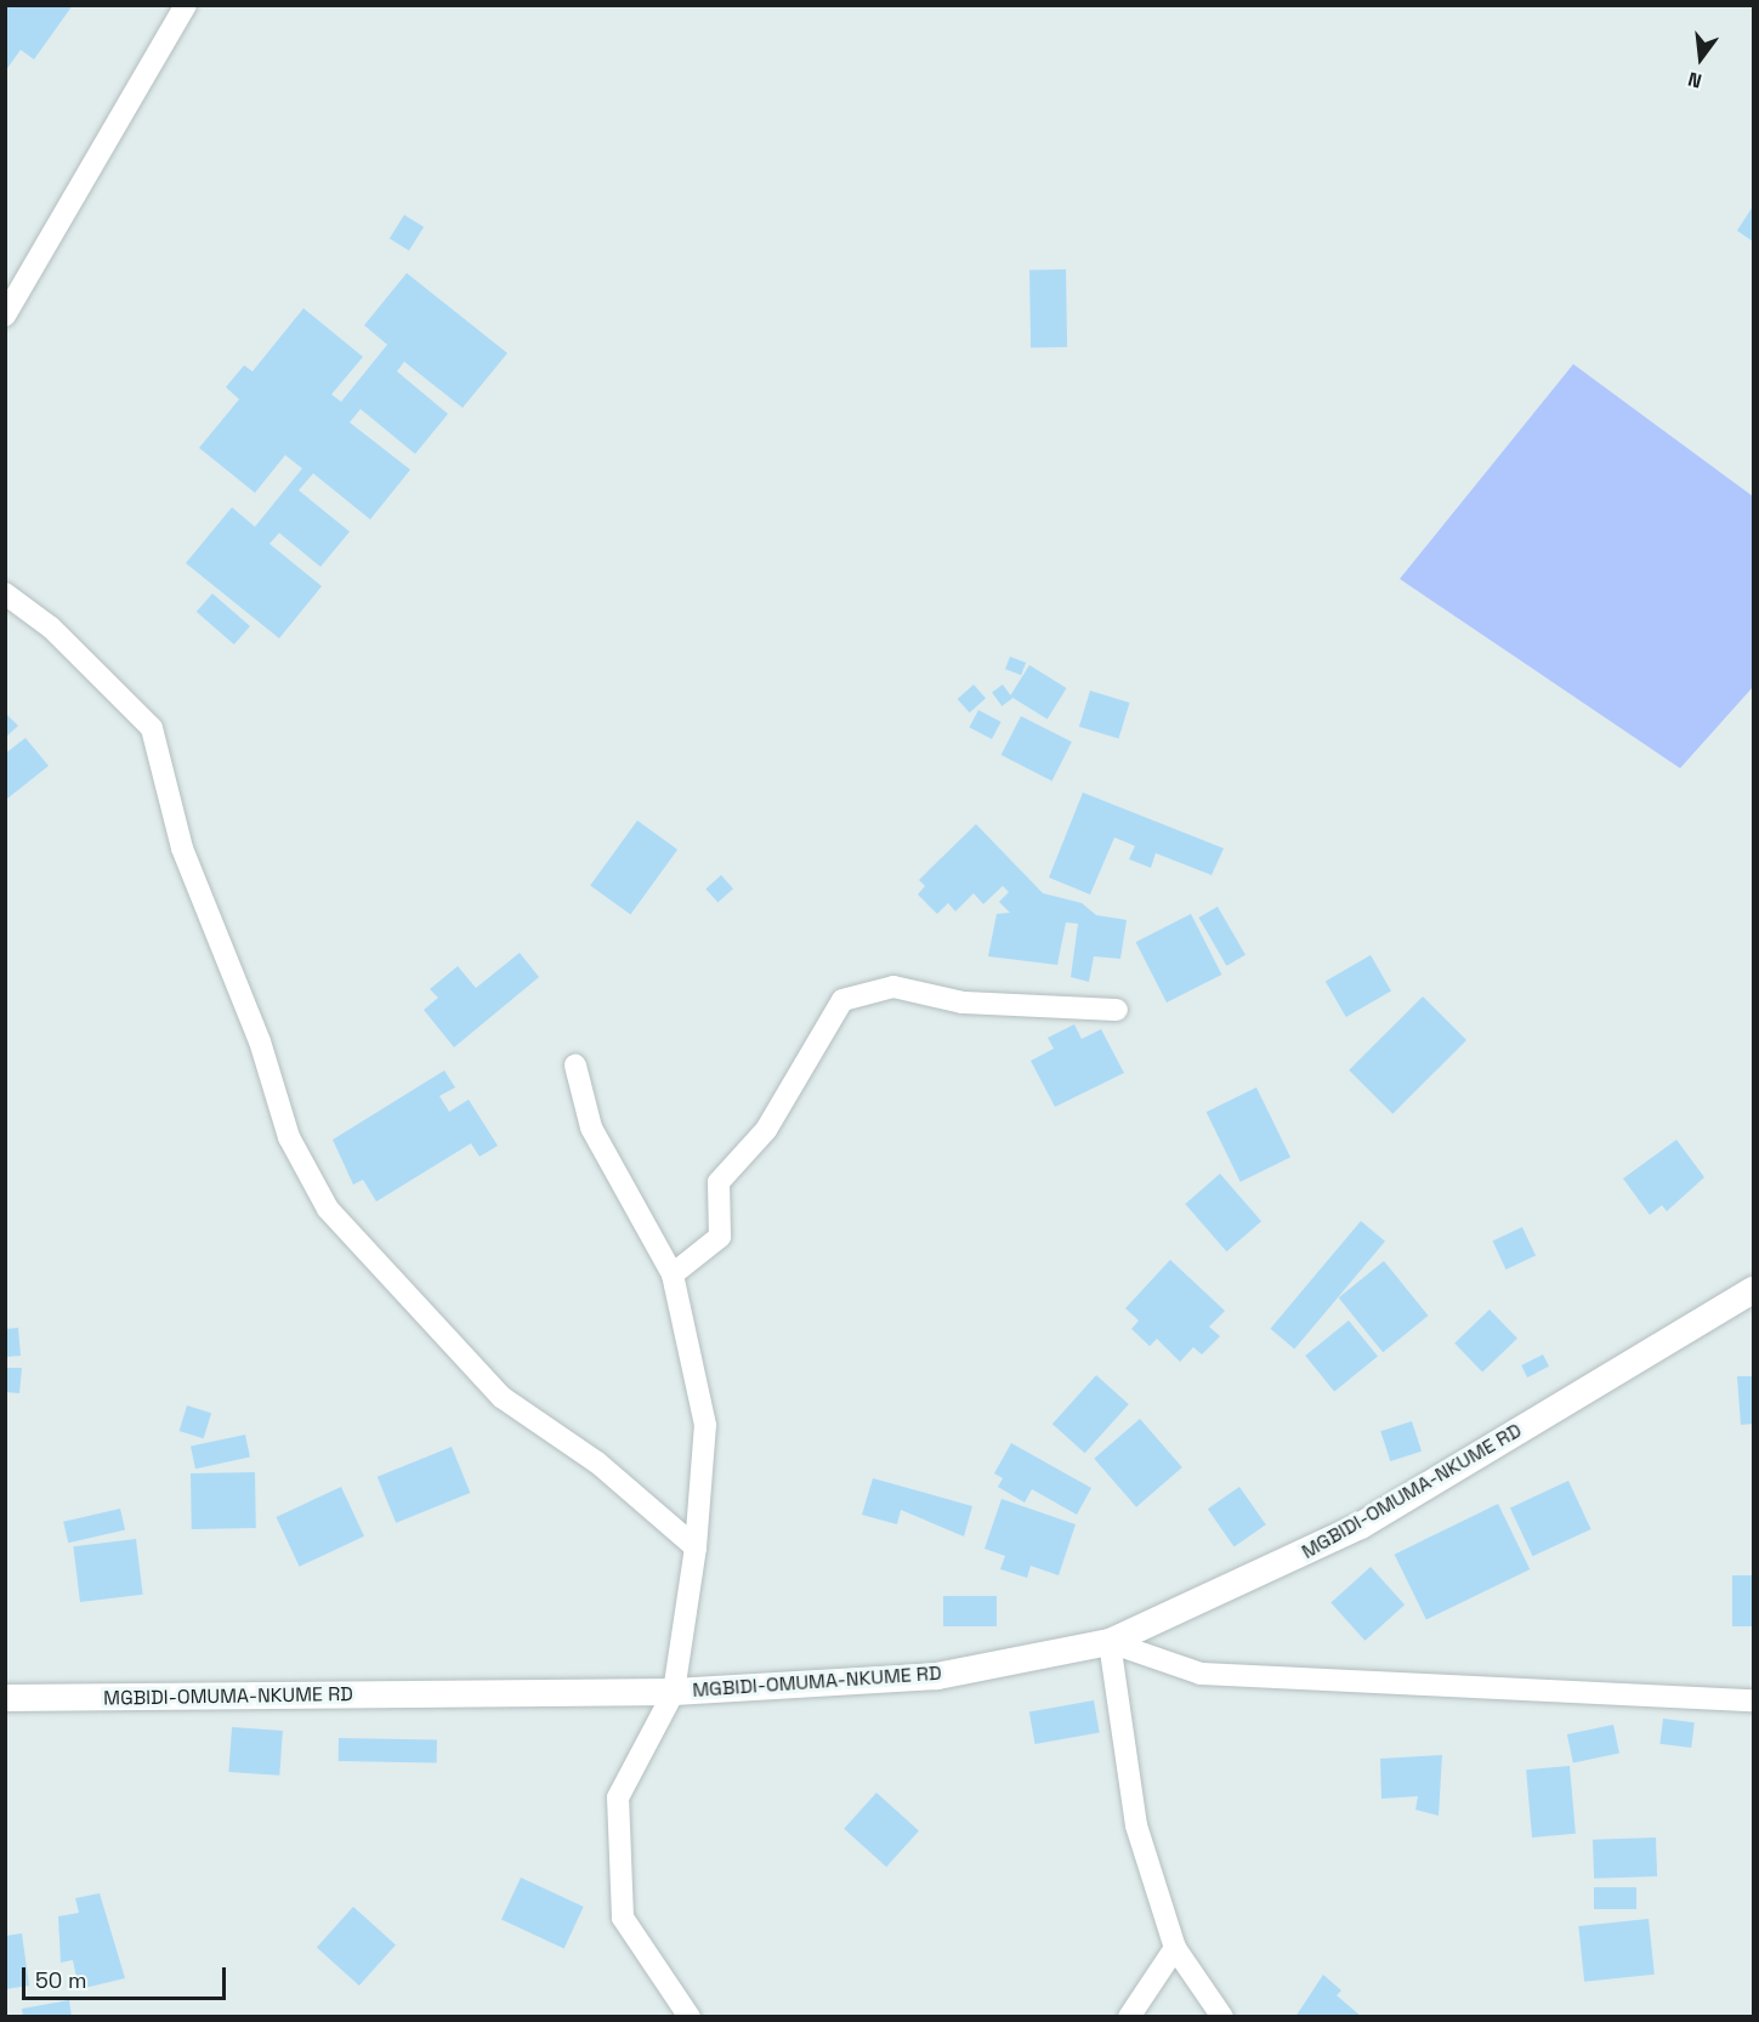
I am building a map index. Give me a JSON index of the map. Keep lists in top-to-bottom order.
{
  "streets": {
    "street": ["MGBIDI-OMUMA-NKUME RD"]
  },
  "scale_bar": "50 m",
  "north": "bottom"
}
